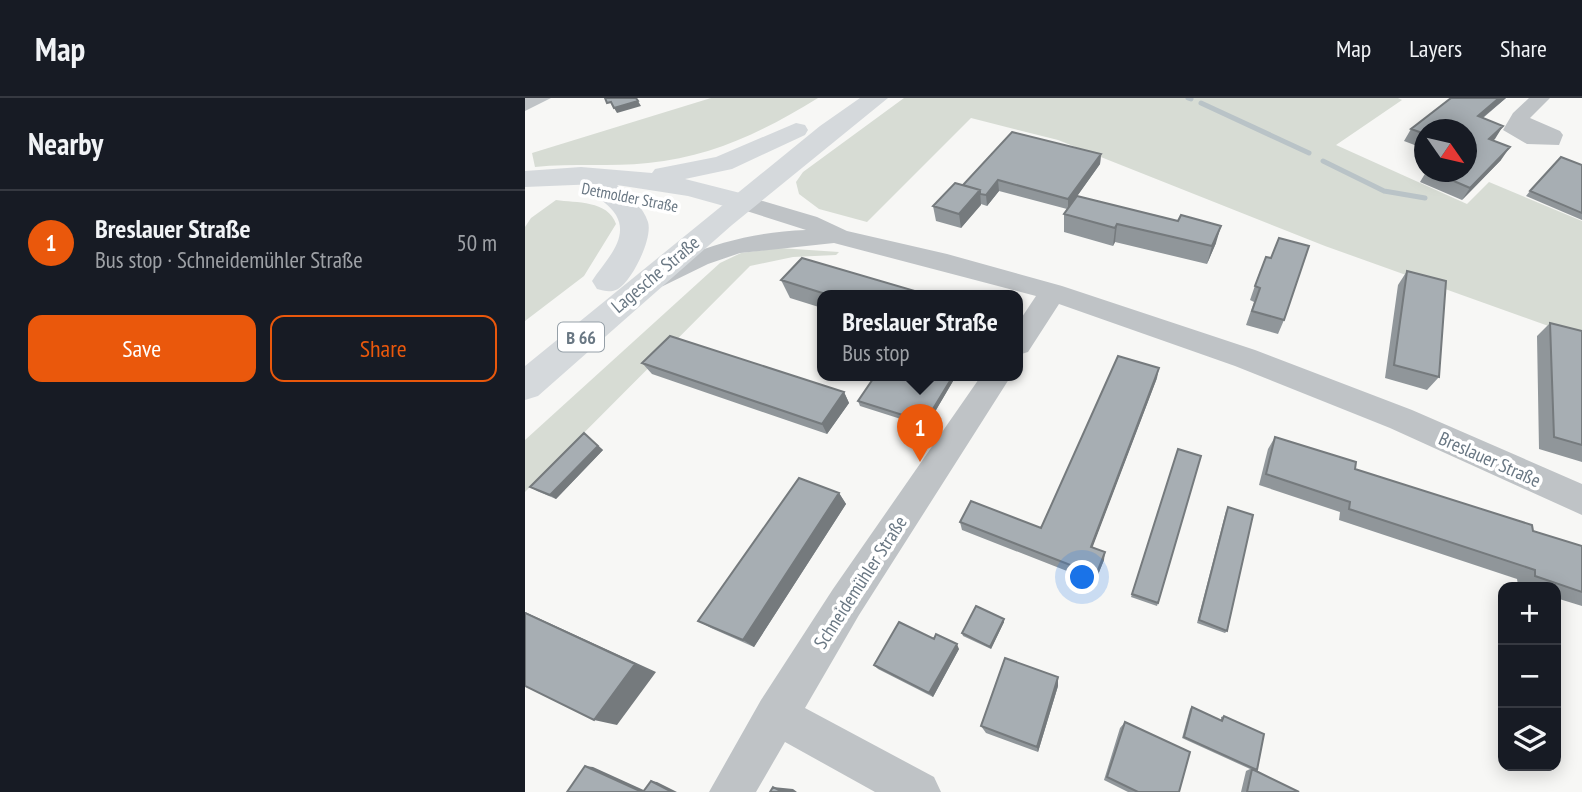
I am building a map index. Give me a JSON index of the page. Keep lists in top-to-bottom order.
{
  "streets": {
    "main road": ["Detmolder Straße", "Lagesche Straße", "B 66"],
    "street": ["Breslauer Straße", "Schneidemühler Straße"]
  },
  "crossings": [
    ["Detmolder Straße", "Lagesche Straße"],
    ["Detmolder Straße", "B 66"],
    ["Detmolder Straße", "Breslauer Straße"],
    ["Lagesche Straße", "B 66"],
    ["Lagesche Straße", "Breslauer Straße"],
    ["B 66", "Breslauer Straße"]
  ],
  "north": "bottom right",
  "page": {
    "header": "Map",
    "nav": ["Map", "Layers", "Share"],
    "heading": "Nearby",
    "list": [
      {
        "mark": "1",
        "name": "Breslauer Straße",
        "note": "Bus stop · Schneidemühler Straße",
        "value": "50 m"
      }
    ],
    "popup": ["Breslauer Straße", "Bus stop"],
    "buttons": ["Save", "Share"],
    "pins": "1",
    "map_buttons": ["+", "−"]
  }
}
